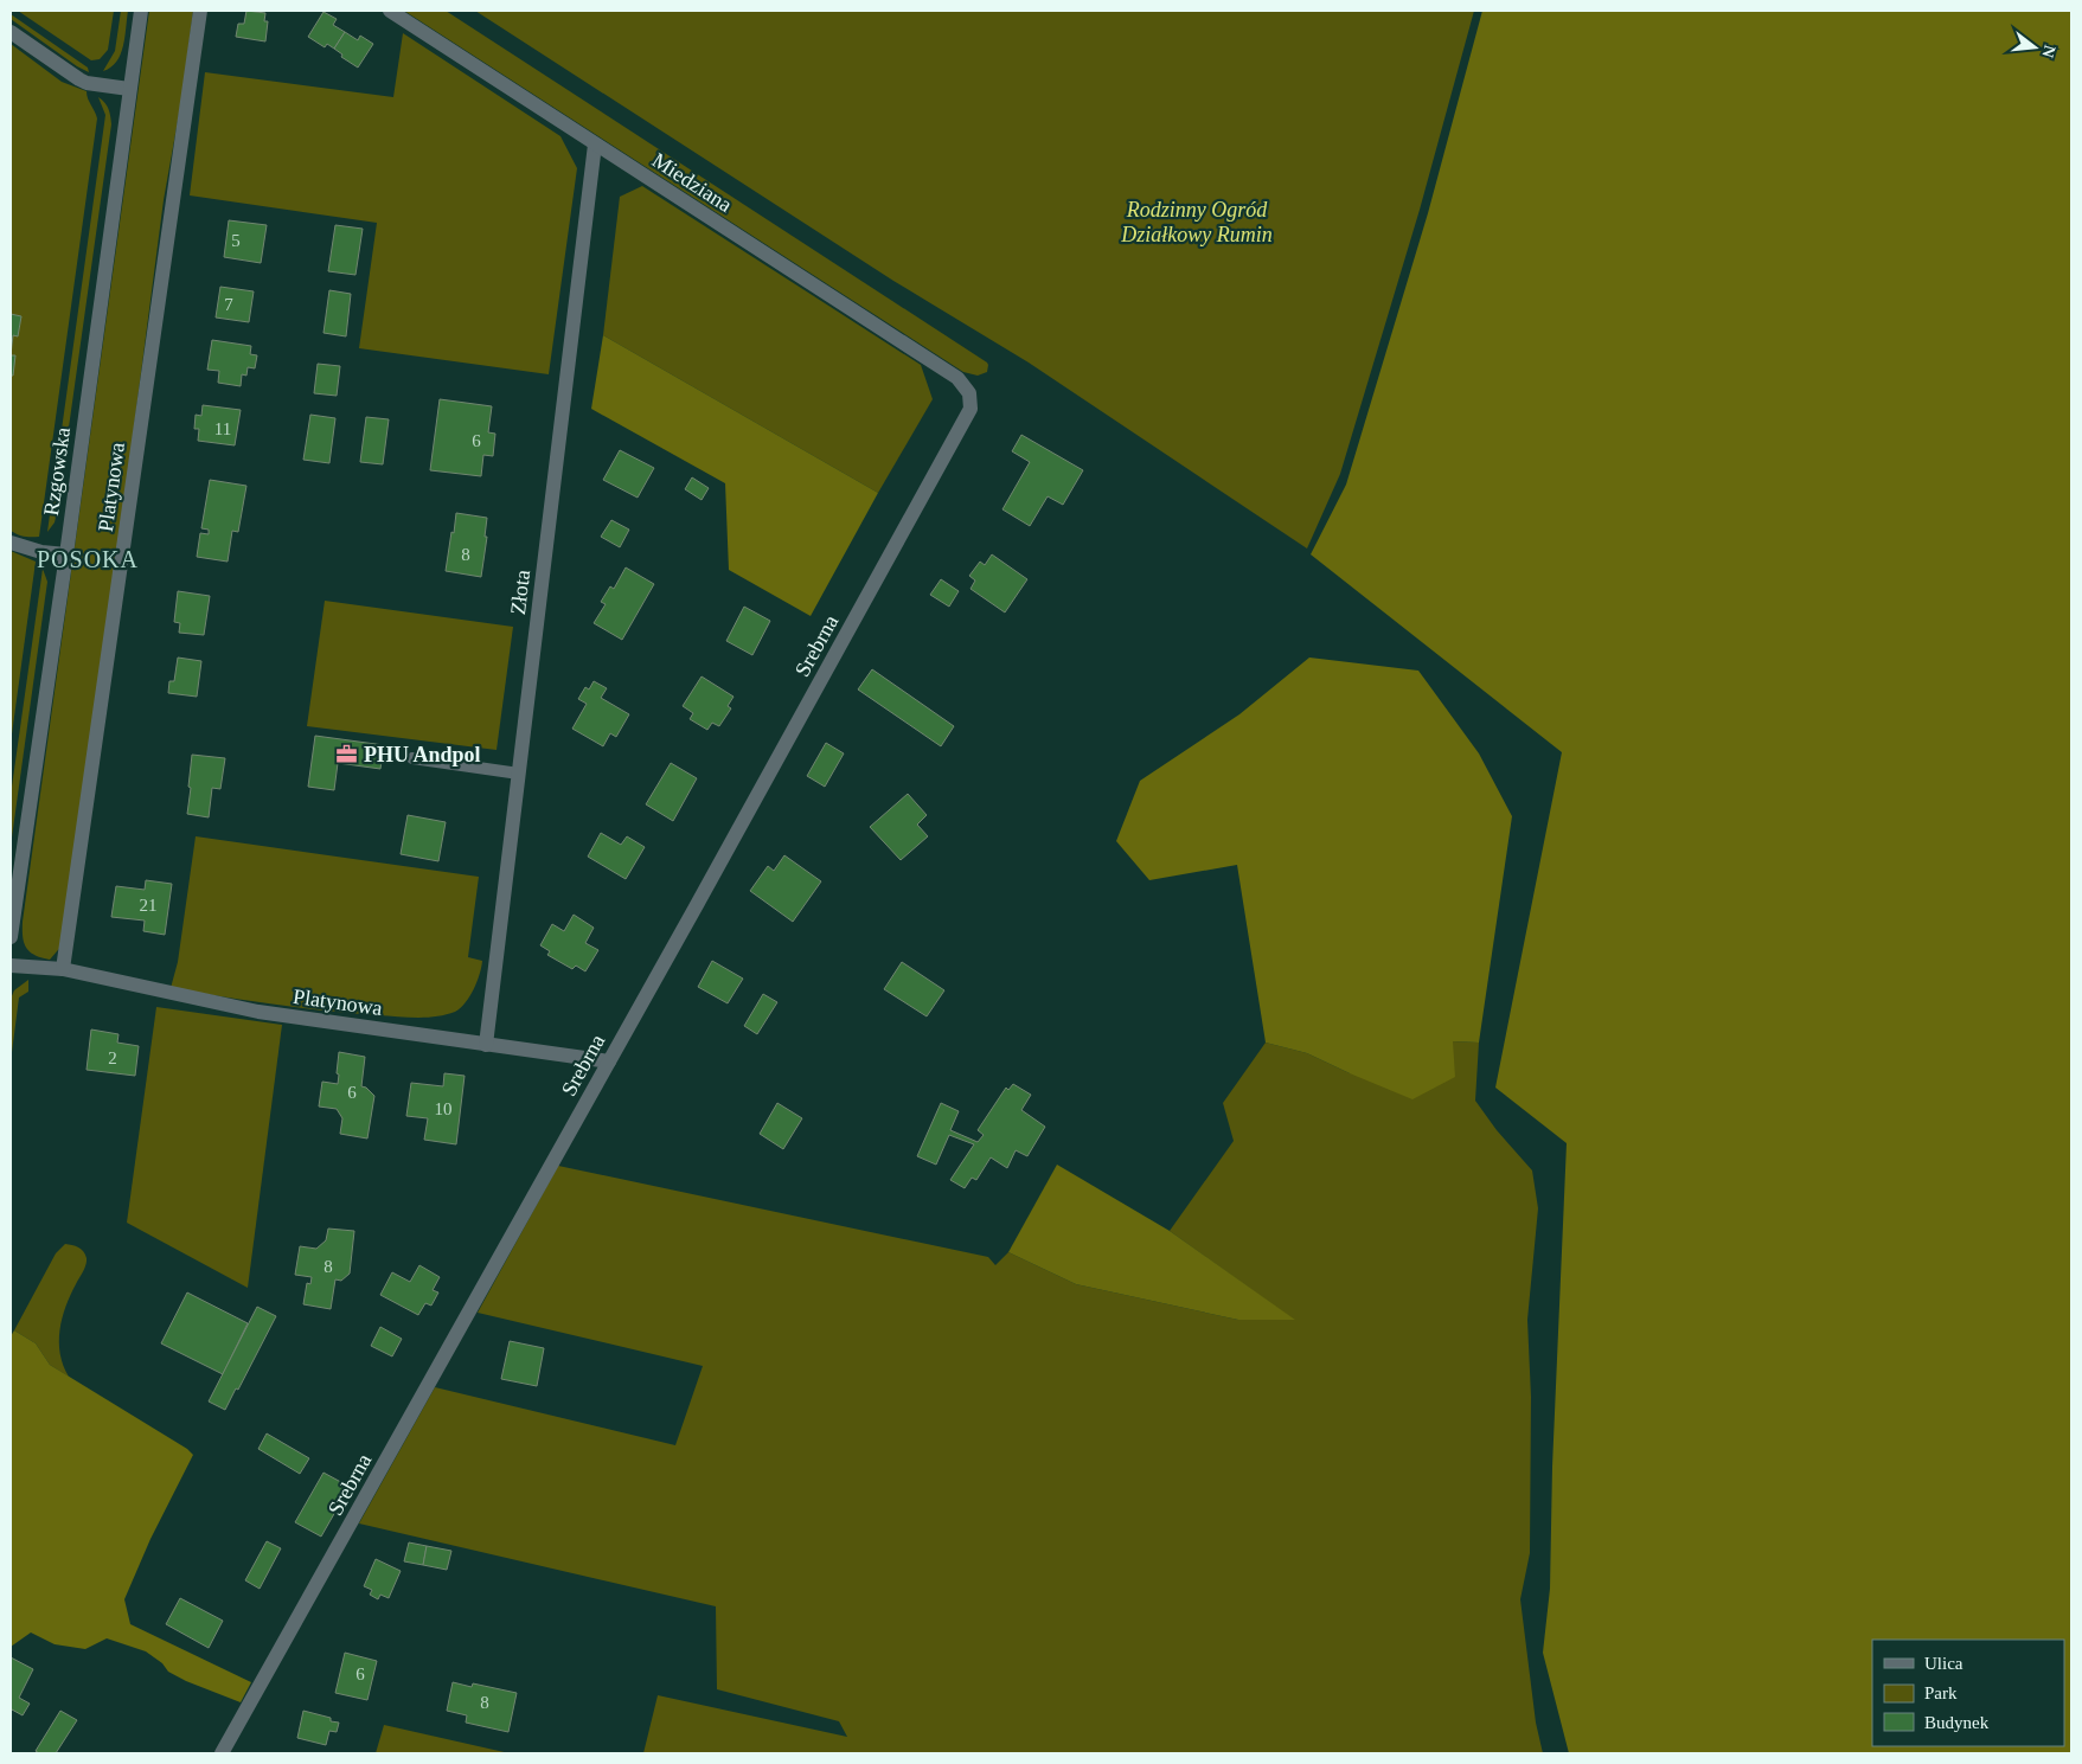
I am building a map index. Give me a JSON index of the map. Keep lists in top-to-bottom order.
{
  "streets": {
    "street": [
      "Miedziana",
      "Rzgowska",
      "Platynowa",
      "Złota",
      "Srebrna"
    ]
  },
  "crossings": [
    ["Miedziana", "Złota"],
    ["Miedziana", "Srebrna"],
    ["Platynowa", "Złota"],
    ["Platynowa", "Srebrna"]
  ],
  "districts": ["POSOKA"],
  "parks": ["Rodzinny Ogród Działkowy Rumin"],
  "places": {
    "office": ["PHU Andpol"]
  },
  "house_numbers": [
    "5",
    "7",
    "11",
    "6",
    "8",
    "21",
    "2",
    "6",
    "10",
    "8",
    "6",
    "8"
  ],
  "legend": ["Ulica", "Park", "Budynek"],
  "north": "right"
}
